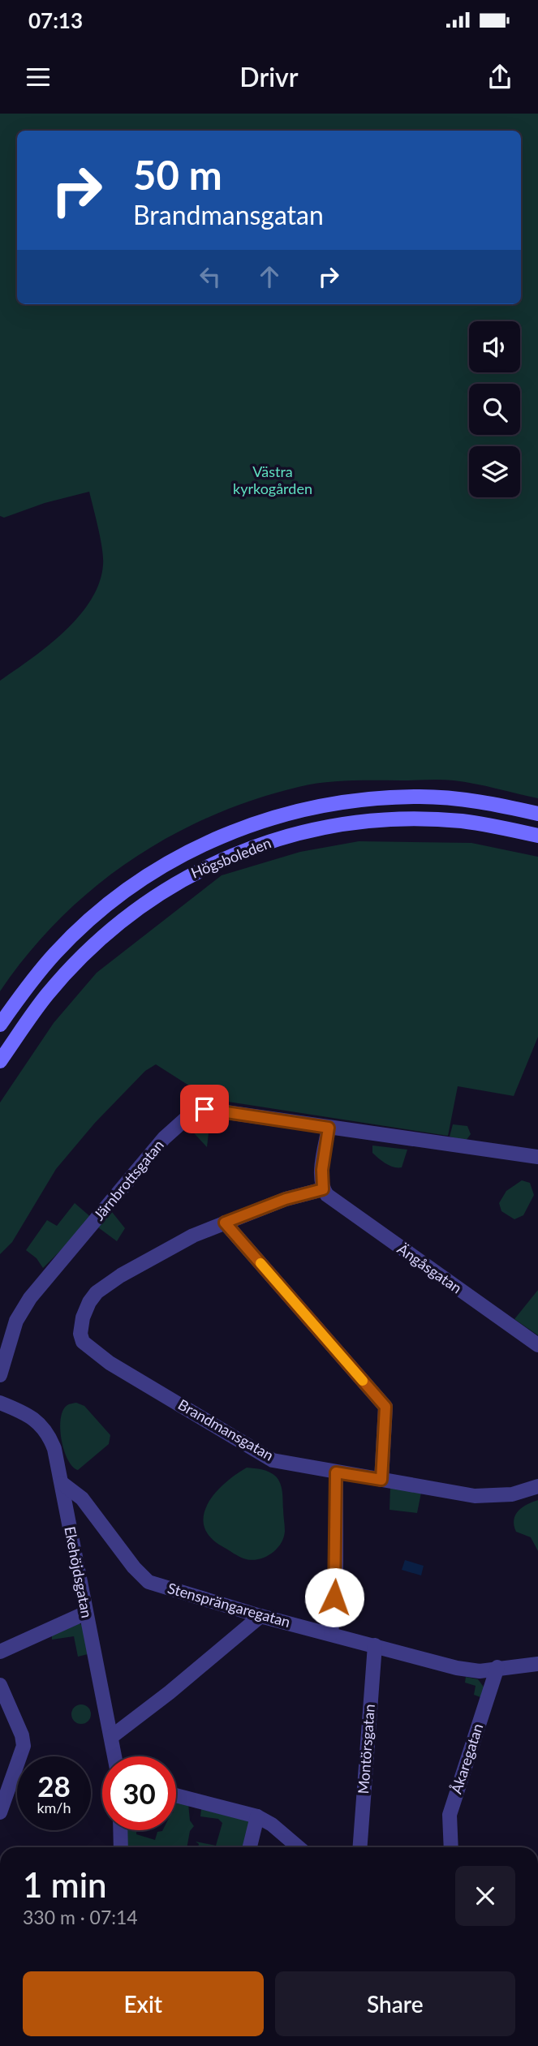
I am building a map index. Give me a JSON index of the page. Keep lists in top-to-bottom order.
{
  "streets": {
    "main road": ["Högsboleden"],
    "street": [
      "Järnbrottsgatan",
      "Ängåsgatan",
      "Brandmansgatan",
      "Ekehöjdsgatan",
      "Stensprängaregatan",
      "Montörsgatan",
      "Åkaregatan"
    ]
  },
  "crossings": [
    ["Ekehöjdsgatan", "Stensprängaregatan"],
    ["Stensprängaregatan", "Montörsgatan"],
    ["Stensprängaregatan", "Åkaregatan"]
  ],
  "parks": ["Västra kyrkogården"],
  "page": {
    "status": "07:13",
    "header": "Drivr",
    "turn": ["50 m", "Brandmansgatan"],
    "speed": "28 km/h",
    "limit": "30",
    "heading": ["1 min", "330 m · 07:14"],
    "buttons": ["Exit", "Share"]
  }
}
